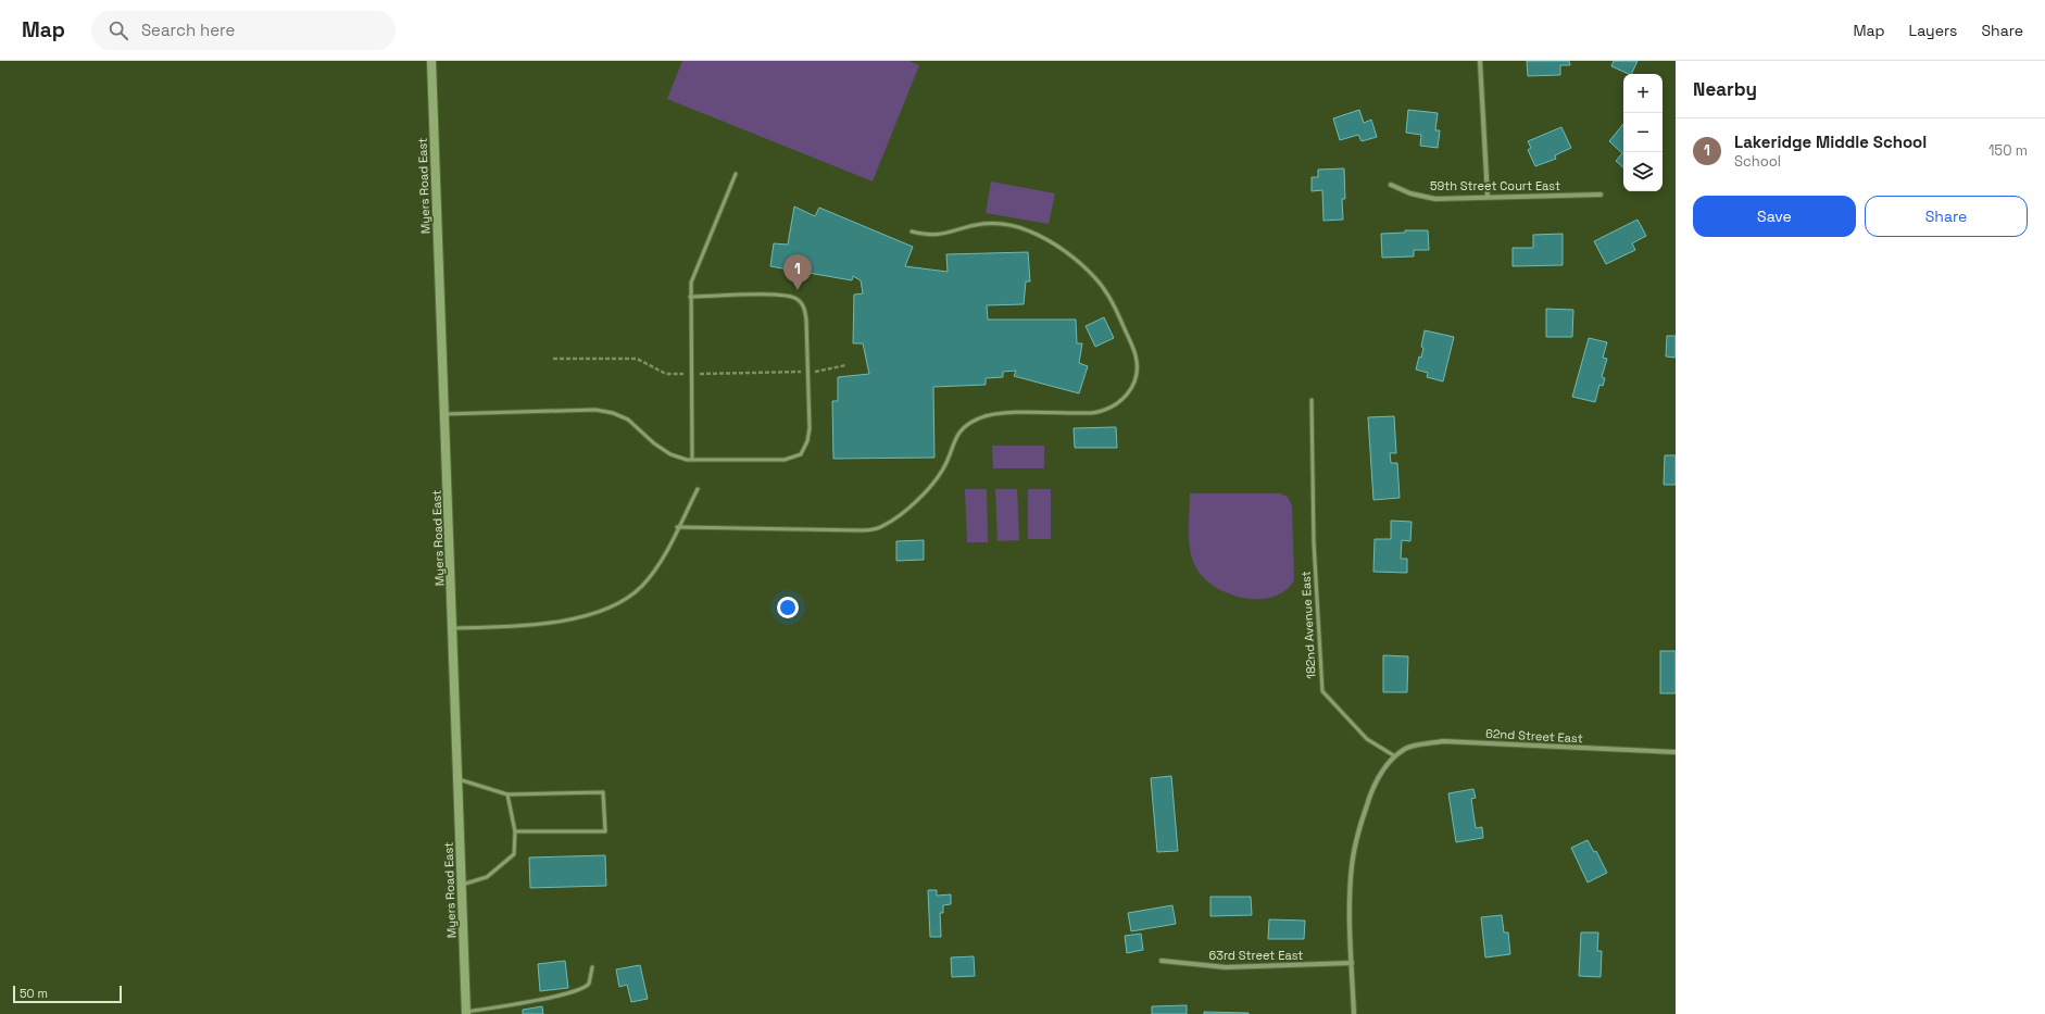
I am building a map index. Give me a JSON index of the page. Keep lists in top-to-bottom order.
{
  "streets": {
    "street": [
      "Myers Road East",
      "59th Street Court East",
      "62nd Street East",
      "63rd Street East"
    ],
    "lane": ["182nd Avenue East"]
  },
  "crossings": [
    ["182nd Avenue East", "62nd Street East"]
  ],
  "scale_bar": "50 m",
  "page": {
    "header": "Map",
    "search": "Search here",
    "nav": ["Map", "Layers", "Share"],
    "heading": "Nearby",
    "map_buttons": ["+", "−"],
    "list": [
      {
        "mark": "1",
        "name": "Lakeridge Middle School",
        "note": "School",
        "value": "150 m"
      }
    ],
    "buttons": ["Save", "Share"],
    "pins": "1",
    "scale": "50 m"
  }
}
